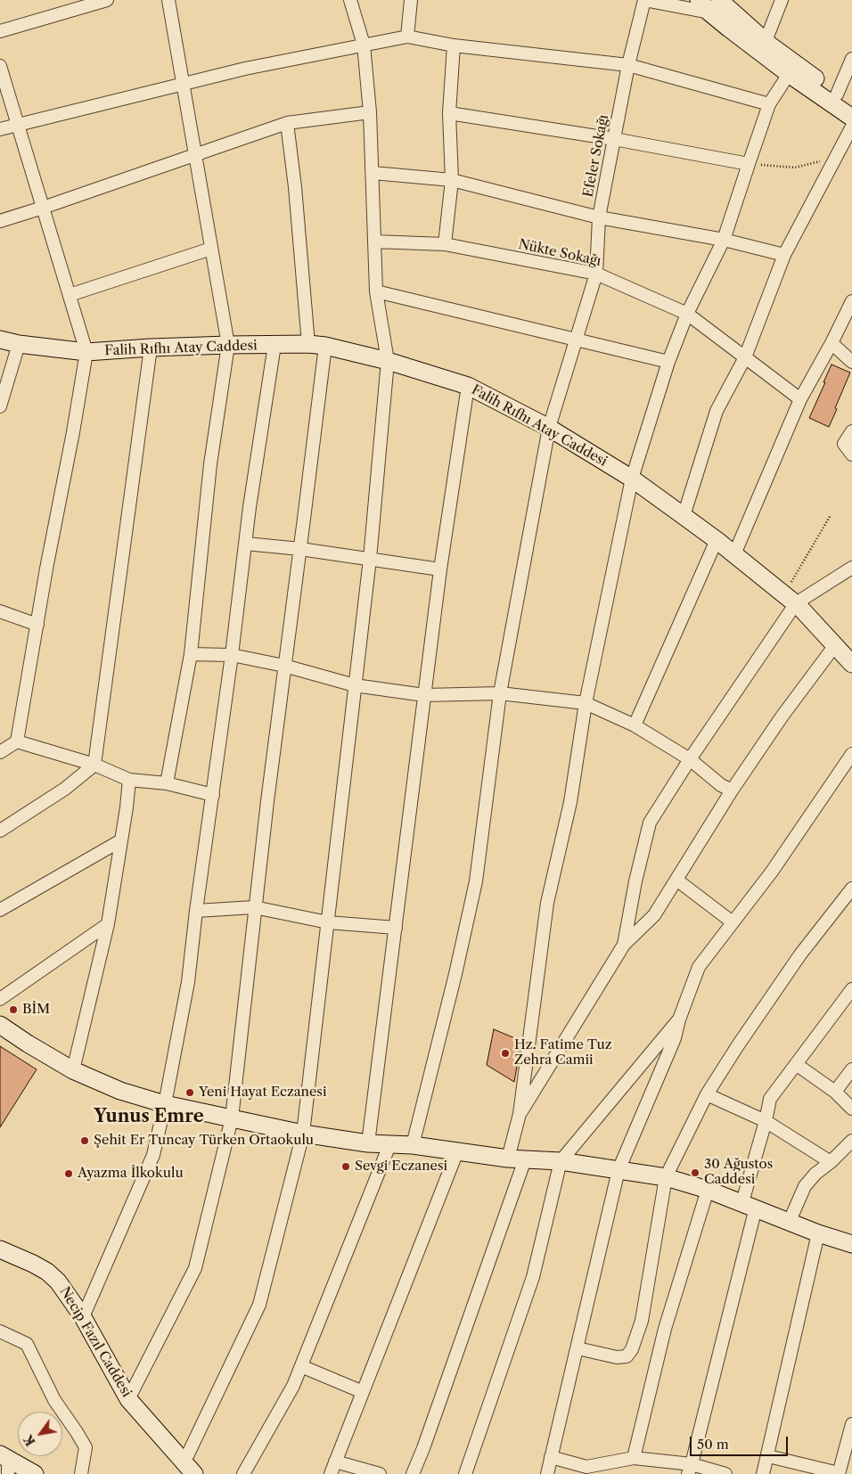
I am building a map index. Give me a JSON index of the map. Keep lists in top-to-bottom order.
{
  "streets": {
    "main road": ["Falih Rıfhı Atay Caddesi", "Necip Fazıl Caddesi"],
    "street": ["Efeler Sokağı", "Nükte Sokağı"]
  },
  "crossings": [
    ["Efeler Sokağı", "Nükte Sokağı"],
    ["Efeler Sokağı", "Falih Rıfhı Atay Caddesi"]
  ],
  "districts": ["Yunus Emre"],
  "places": [
    "BİM",
    "Hz. Fatime Tuz Zehra Camii",
    "Yeni Hayat Eczanesi",
    "Şehit Er Tuncay Türken Ortaokulu",
    "Sevgi Eczanesi",
    "30 Ağustos Caddesi",
    "Ayazma İlkokulu"
  ],
  "scale_bar": "50 m",
  "north": "bottom left"
}
